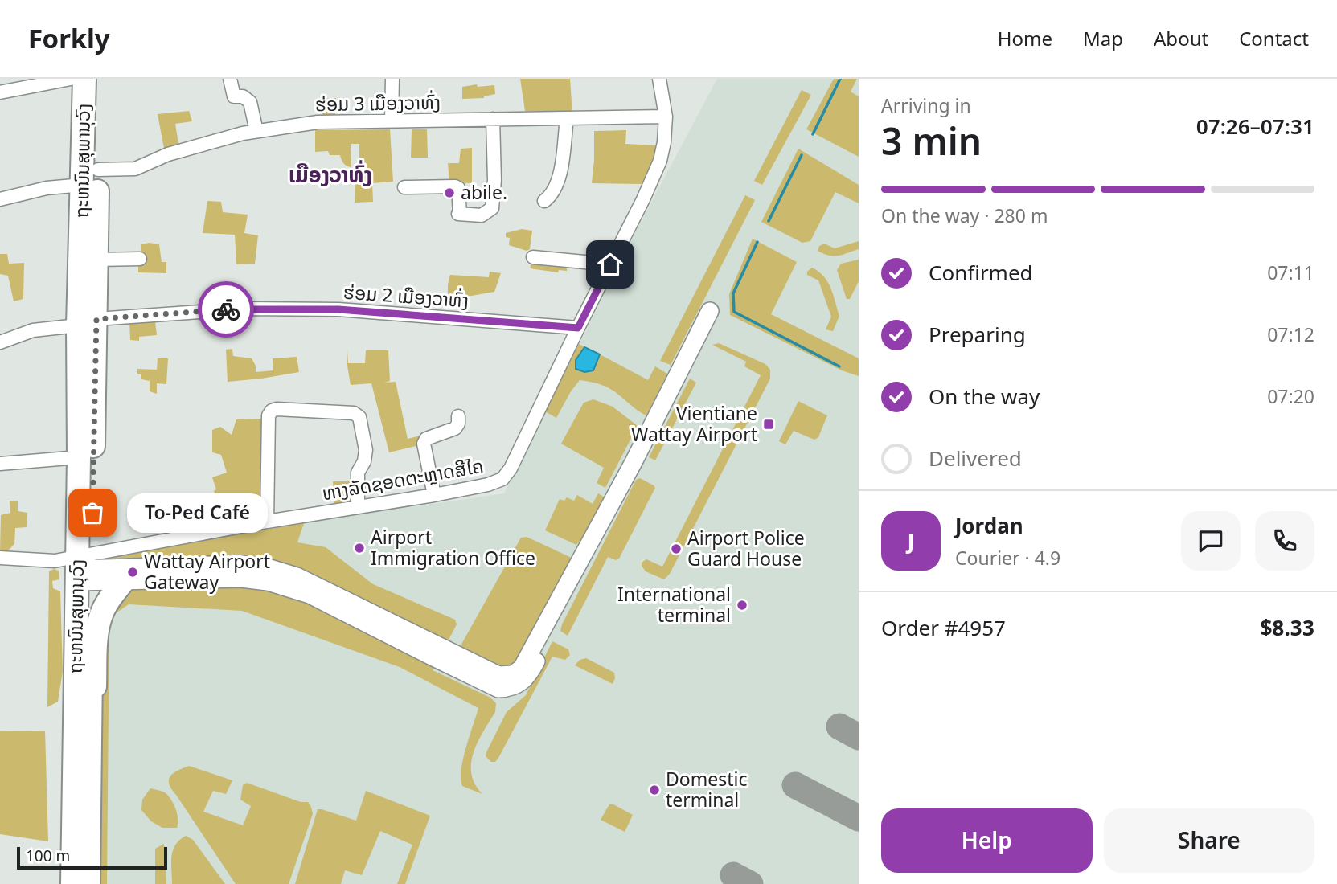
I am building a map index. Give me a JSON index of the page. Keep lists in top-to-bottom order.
{
  "streets": {
    "highway": ["ຖະຫນົນສຸພານຸວົງ"],
    "street": ["ຮ່ອມ 3 ເມືອງວາທົ່ງ", "ຮ່ອມ 2 ເມືອງວາທົ່ງ", "ທາງລັດຊອດຕະຫຼາດສີໄຄ"]
  },
  "crossings": [
    ["ຮ່ອມ 3 ເມືອງວາທົ່ງ", "ຖະຫນົນສຸພານຸວົງ"],
    ["ຮ່ອມ 3 ເມືອງວາທົ່ງ", "ທາງລັດຊອດຕະຫຼາດສີໄຄ"],
    ["ຖະຫນົນສຸພານຸວົງ", "ຮ່ອມ 2 ເມືອງວາທົ່ງ"],
    ["ຖະຫນົນສຸພານຸວົງ", "ທາງລັດຊອດຕະຫຼາດສີໄຄ"],
    ["ຮ່ອມ 2 ເມືອງວາທົ່ງ", "ທາງລັດຊອດຕະຫຼາດສີໄຄ"]
  ],
  "districts": ["ເມືອງວາທົ່ງ"],
  "places": {
    "other": [
      "abile.",
      "To-Ped Café",
      "Airport Immigration Office",
      "Airport Police Guard House",
      "Wattay Airport Gateway",
      "International terminal",
      "Domestic terminal"
    ],
    "transit": ["Vientiane Wattay Airport"]
  },
  "scale_bar": "100 m",
  "page": {
    "header": "Forkly",
    "nav": [
      "Home",
      "Map",
      "About",
      "Contact"
    ],
    "heading": ["3 min", "Arriving in", "07:26–07:31"],
    "panel": [
      "Jordan",
      "Courier · 4.9",
      "Order #4957",
      "$8.33"
    ],
    "bar": "On the way · 280 m",
    "list": [
      ["Confirmed", "07:11"],
      ["Preparing", "07:12"],
      ["On the way", "07:20"],
      "Delivered"
    ],
    "bubble": "To-Ped Café",
    "round": "J",
    "buttons": ["Help", "Share"],
    "scale": "100 m"
  }
}
